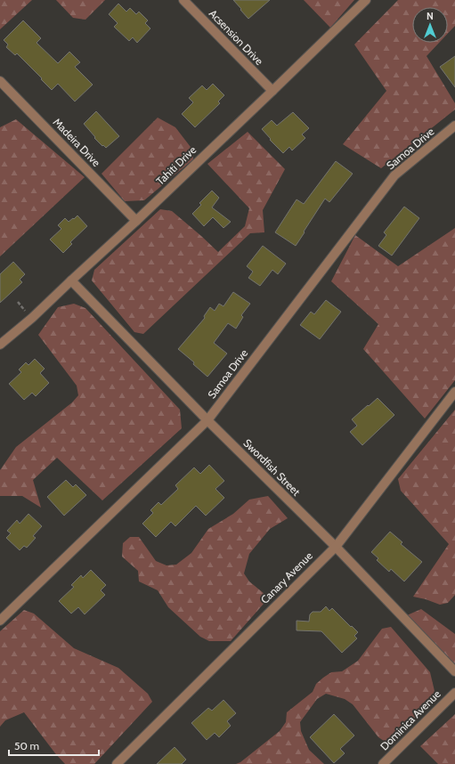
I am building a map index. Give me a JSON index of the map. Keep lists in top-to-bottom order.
{
  "streets": {
    "street": [
      "Acsension Drive",
      "Madeira Drive",
      "Samoa Drive",
      "Tahiti Drive",
      "Swordfish Street",
      "Canary Avenue",
      "Dominica Avenue"
    ]
  },
  "crossings": [
    ["Acsension Drive", "Tahiti Drive"],
    ["Madeira Drive", "Tahiti Drive"],
    ["Samoa Drive", "Swordfish Street"],
    ["Tahiti Drive", "Swordfish Street"],
    ["Swordfish Street", "Canary Avenue"]
  ],
  "scale_bar": "50 m",
  "north": "top"
}
